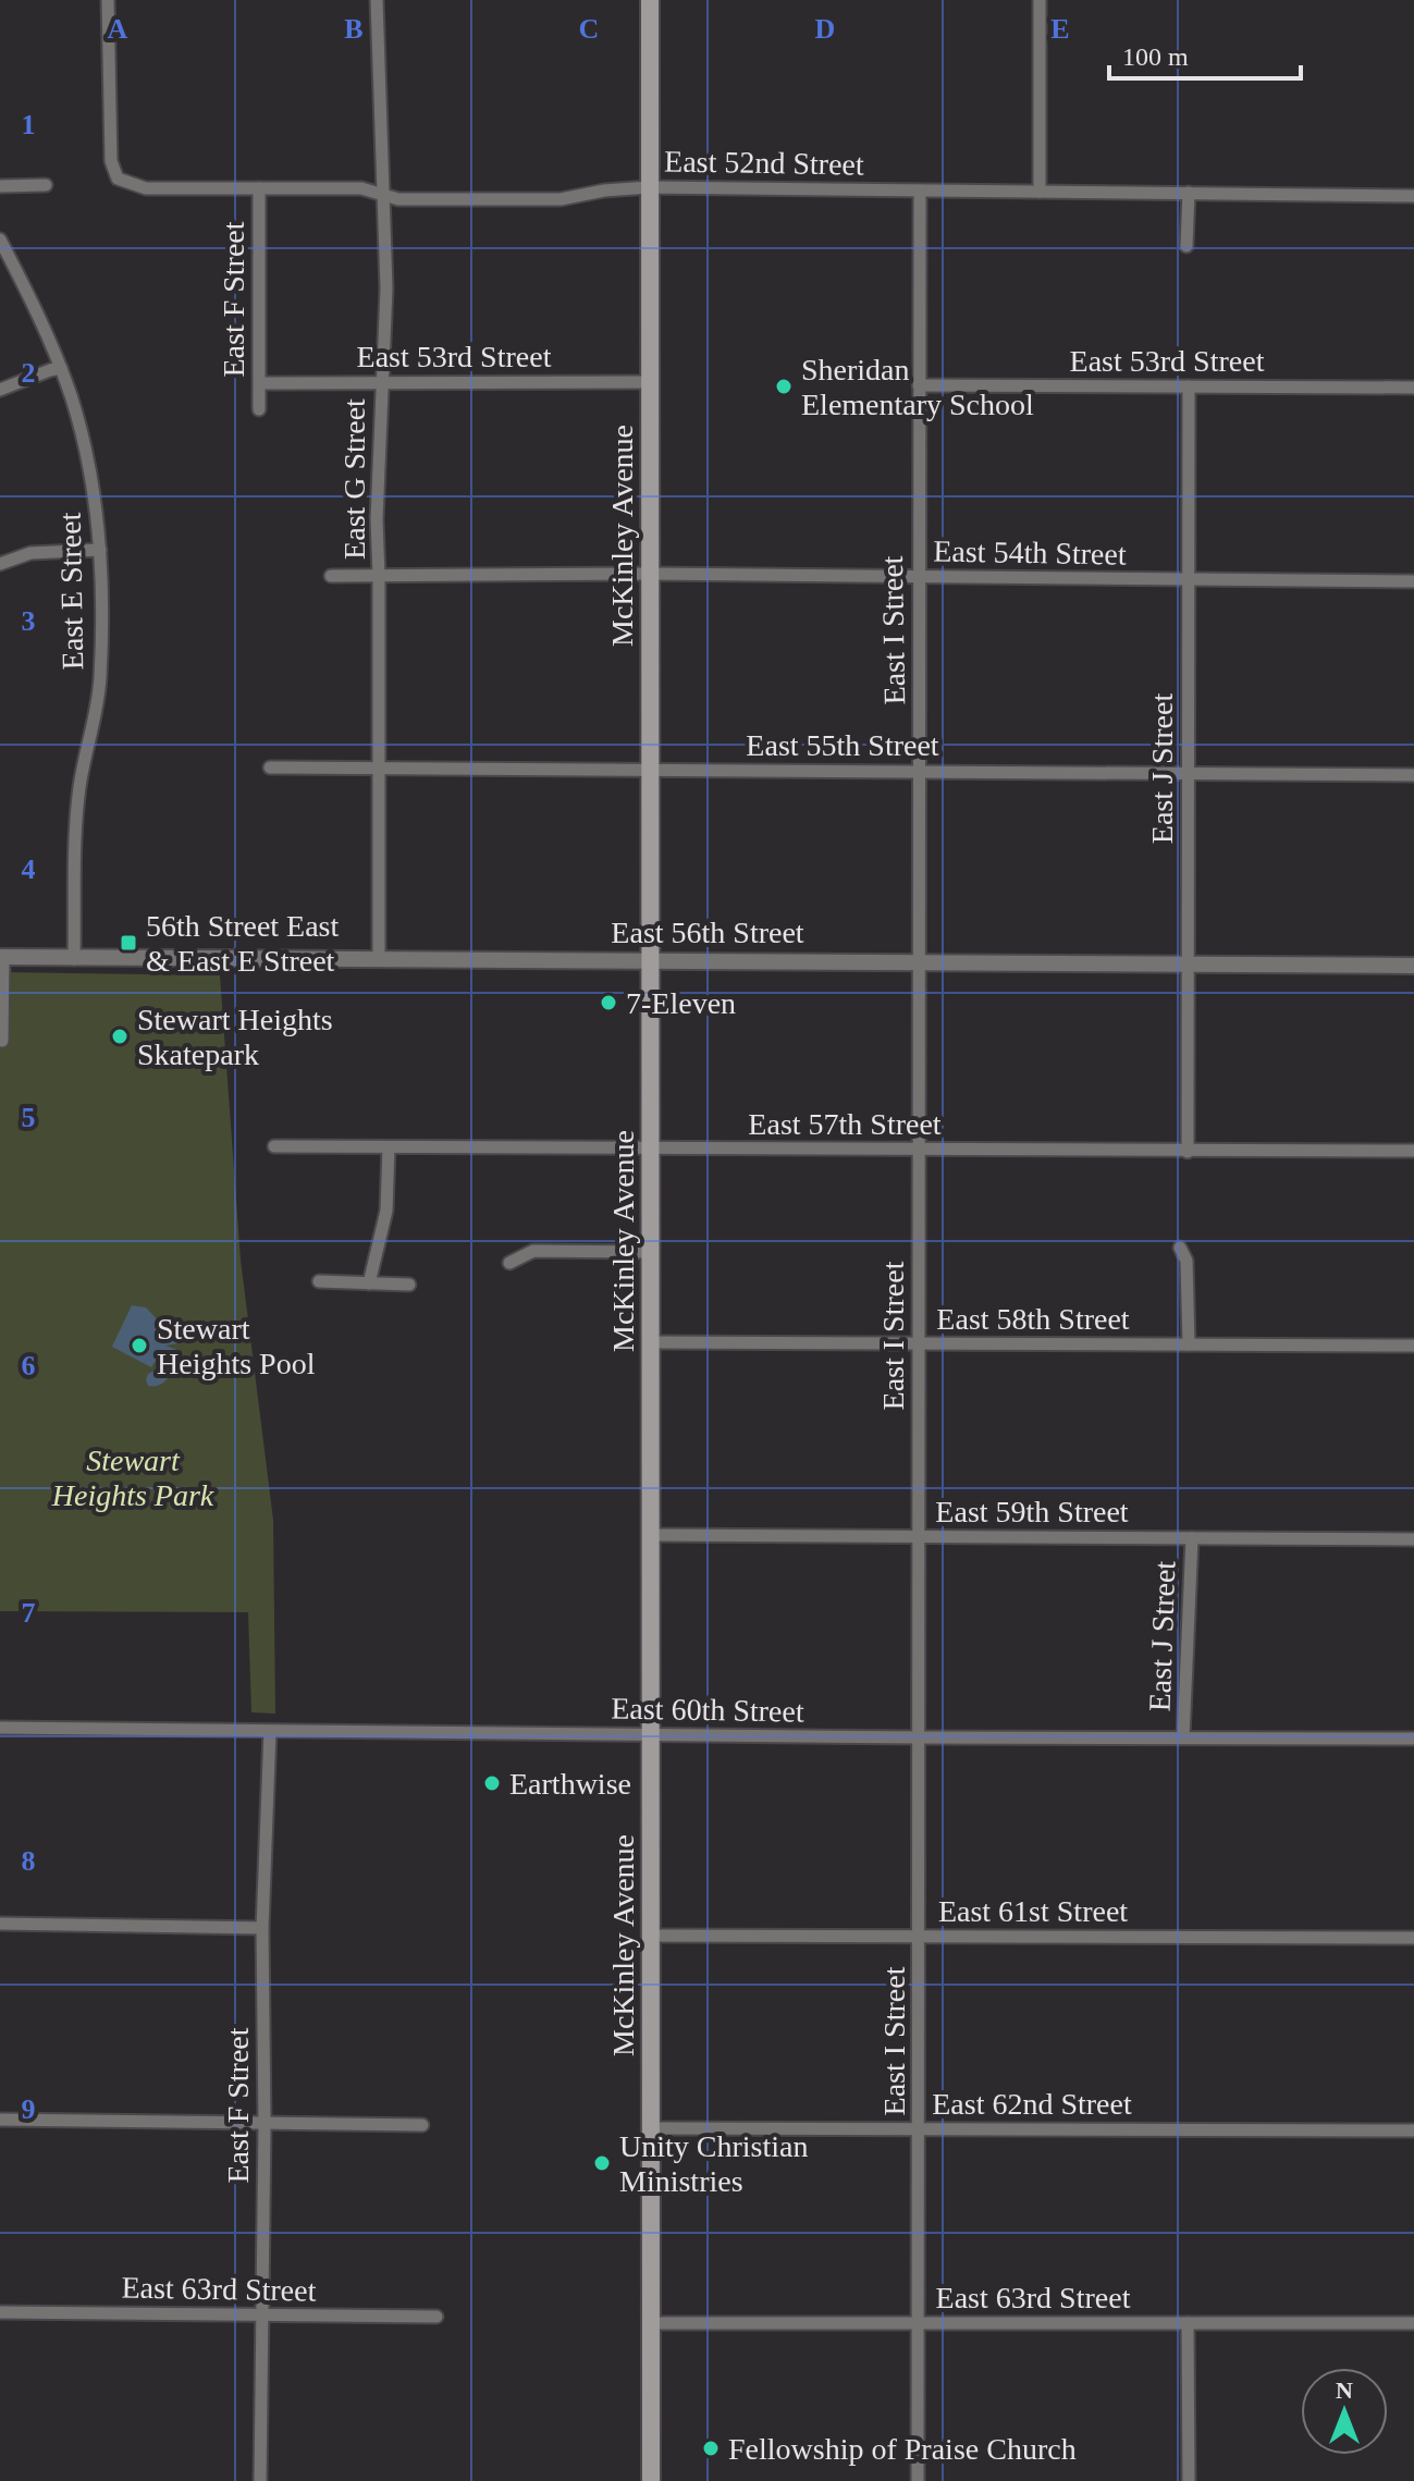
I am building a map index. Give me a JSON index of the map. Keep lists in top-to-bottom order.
{
  "streets": {
    "main road": ["McKinley Avenue"],
    "street": [
      "East 52nd Street",
      "East F Street",
      "East 53rd Street",
      "East G Street",
      "East 54th Street",
      "East E Street",
      "East I Street",
      "East 55th Street",
      "East J Street",
      "East 56th Street",
      "East 57th Street",
      "East 58th Street",
      "East 59th Street",
      "East 60th Street",
      "East 61st Street",
      "East 62nd Street",
      "East 63rd Street"
    ]
  },
  "crossings": [
    ["East 52nd Street", "East F Street"],
    ["East 52nd Street", "East G Street"],
    ["East 52nd Street", "McKinley Avenue"],
    ["East 52nd Street", "East I Street"],
    ["East F Street", "East 53rd Street"],
    ["East F Street", "East 60th Street"],
    ["East F Street", "East 63rd Street"],
    ["East 53rd Street", "East G Street"],
    ["East 53rd Street", "McKinley Avenue"],
    ["East 53rd Street", "East I Street"],
    ["East 53rd Street", "East J Street"],
    ["East G Street", "East 54th Street"],
    ["East G Street", "East 55th Street"],
    ["East G Street", "East 56th Street"],
    ["McKinley Avenue", "East 54th Street"],
    ["McKinley Avenue", "East 55th Street"],
    ["McKinley Avenue", "East 56th Street"],
    ["McKinley Avenue", "East 57th Street"],
    ["McKinley Avenue", "East 58th Street"],
    ["McKinley Avenue", "East 59th Street"],
    ["McKinley Avenue", "East 60th Street"],
    ["McKinley Avenue", "East 61st Street"],
    ["McKinley Avenue", "East 62nd Street"],
    ["McKinley Avenue", "East 63rd Street"],
    ["East 54th Street", "East I Street"],
    ["East 54th Street", "East J Street"],
    ["East E Street", "East 56th Street"],
    ["East I Street", "East 55th Street"],
    ["East I Street", "East 56th Street"],
    ["East I Street", "East 57th Street"],
    ["East I Street", "East 58th Street"],
    ["East I Street", "East 59th Street"],
    ["East I Street", "East 60th Street"],
    ["East I Street", "East 61st Street"],
    ["East I Street", "East 62nd Street"],
    ["East I Street", "East 63rd Street"],
    ["East 55th Street", "East J Street"],
    ["East J Street", "East 56th Street"],
    ["East J Street", "East 57th Street"],
    ["East J Street", "East 59th Street"],
    ["East J Street", "East 60th Street"]
  ],
  "parks": ["Stewart Heights Park"],
  "places": {
    "other": [
      "Sheridan Elementary School",
      "7-Eleven",
      "Stewart Heights Skatepark",
      "Stewart Heights Pool",
      "Earthwise",
      "Unity Christian Ministries",
      "Fellowship of Praise Church"
    ],
    "transit": ["56th Street East & East E Street"]
  },
  "scale_bar": "100 m",
  "north": "top",
  "grid": {
    "columns": [
      "A",
      "B",
      "C",
      "D",
      "E"
    ],
    "rows": [
      "1",
      "2",
      "3",
      "4",
      "5",
      "6",
      "7",
      "8",
      "9"
    ]
  }
}
